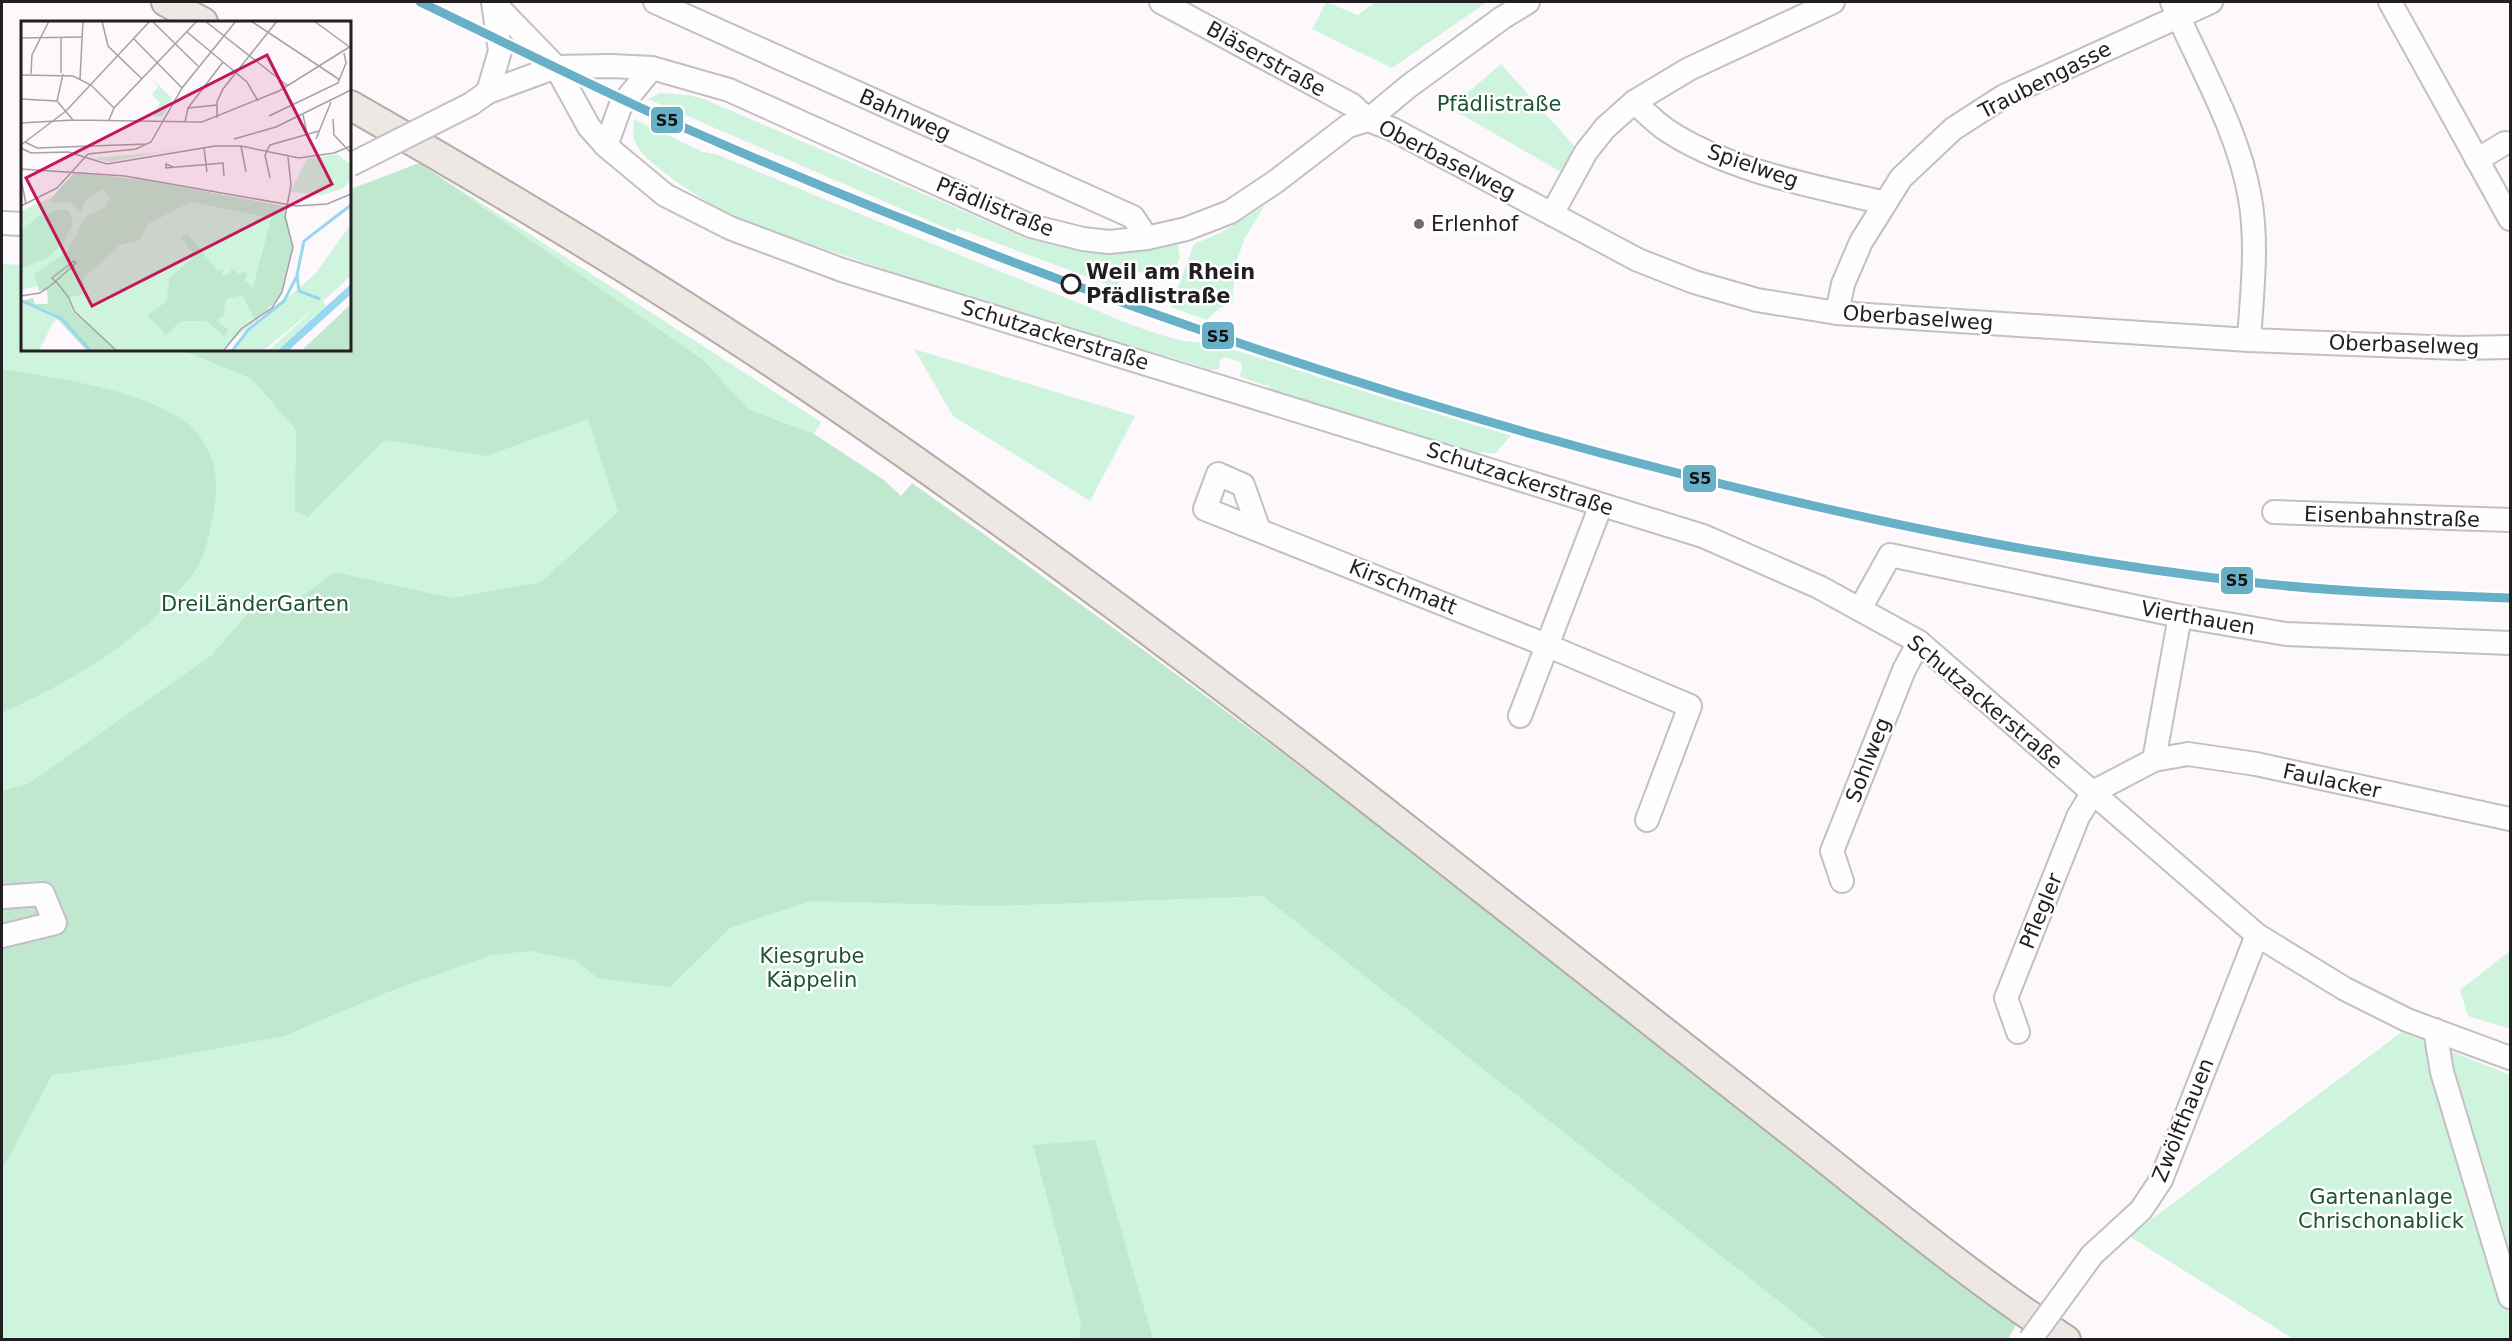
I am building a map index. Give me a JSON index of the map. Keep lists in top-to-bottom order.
{
  "streets": {
    "street": [
      "Bläserstraße",
      "Traubengasse",
      "Bahnweg",
      "Oberbaselweg",
      "Spielweg",
      "Pfädlistraße",
      "Schutzackerstraße",
      "Eisenbahnstraße",
      "Kirschmatt",
      "Vierthauen",
      "Sohlweg",
      "Faulacker",
      "Pflegler",
      "Zwölfthauen"
    ]
  },
  "crossings": [
    ["Bläserstraße", "Oberbaselweg"],
    ["Bläserstraße", "Pfädlistraße"],
    ["Traubengasse", "Oberbaselweg"],
    ["Traubengasse", "Spielweg"],
    ["Bahnweg", "Pfädlistraße"],
    ["Oberbaselweg", "Pfädlistraße"],
    ["Pfädlistraße", "Schutzackerstraße"],
    ["Schutzackerstraße", "Vierthauen"],
    ["Schutzackerstraße", "Sohlweg"],
    ["Schutzackerstraße", "Faulacker"],
    ["Schutzackerstraße", "Pflegler"],
    ["Schutzackerstraße", "Zwölfthauen"],
    ["Faulacker", "Pflegler"]
  ],
  "parks": [
    "Pfädlistraße",
    "DreiLänderGarten",
    "Kiesgrube Käppelin",
    "Gartenanlage Chrischonablick"
  ],
  "places": ["Erlenhof", "Weil am Rhein Pfädlistraße"],
  "lines": ["transit line S5"]
}
